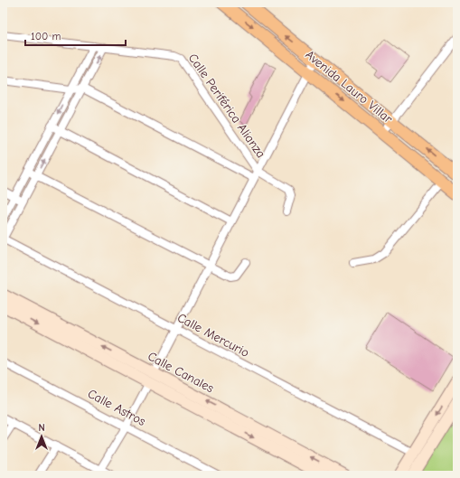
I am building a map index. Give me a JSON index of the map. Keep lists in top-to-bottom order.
{
  "streets": {
    "main road": ["Avenida Lauro Villar", "Calle Canales"],
    "street": ["Calle Periférica Alianza", "Calle Mercurio", "Calle Astros"]
  },
  "scale_bar": "100 m",
  "north": "top"
}
